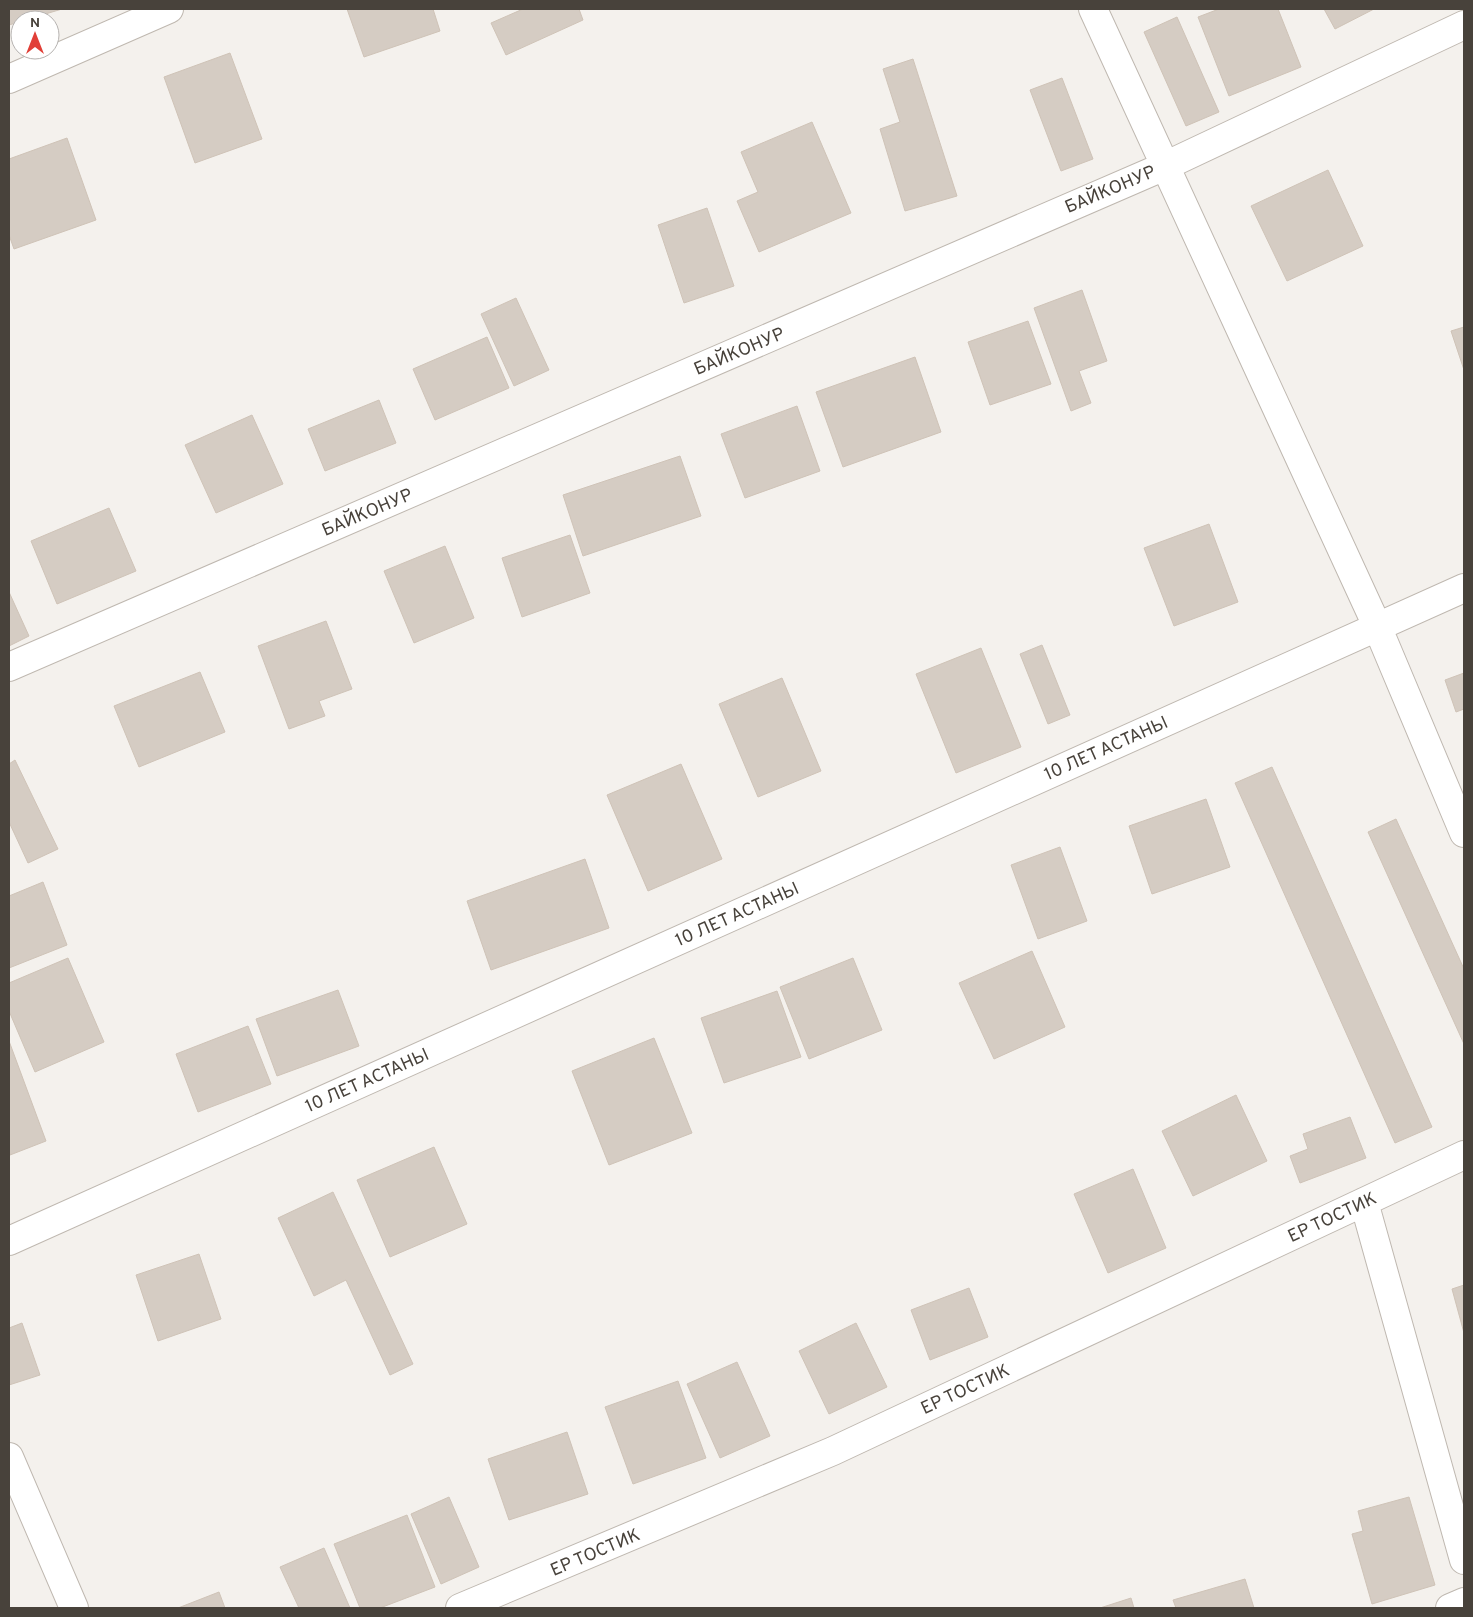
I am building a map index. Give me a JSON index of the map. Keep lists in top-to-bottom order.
{
  "streets": {
    "street": ["БАЙКОНУР", "10 ЛЕТ АСТАНЫ", "ЕР ТОСТИК"]
  },
  "north": "top"
}
